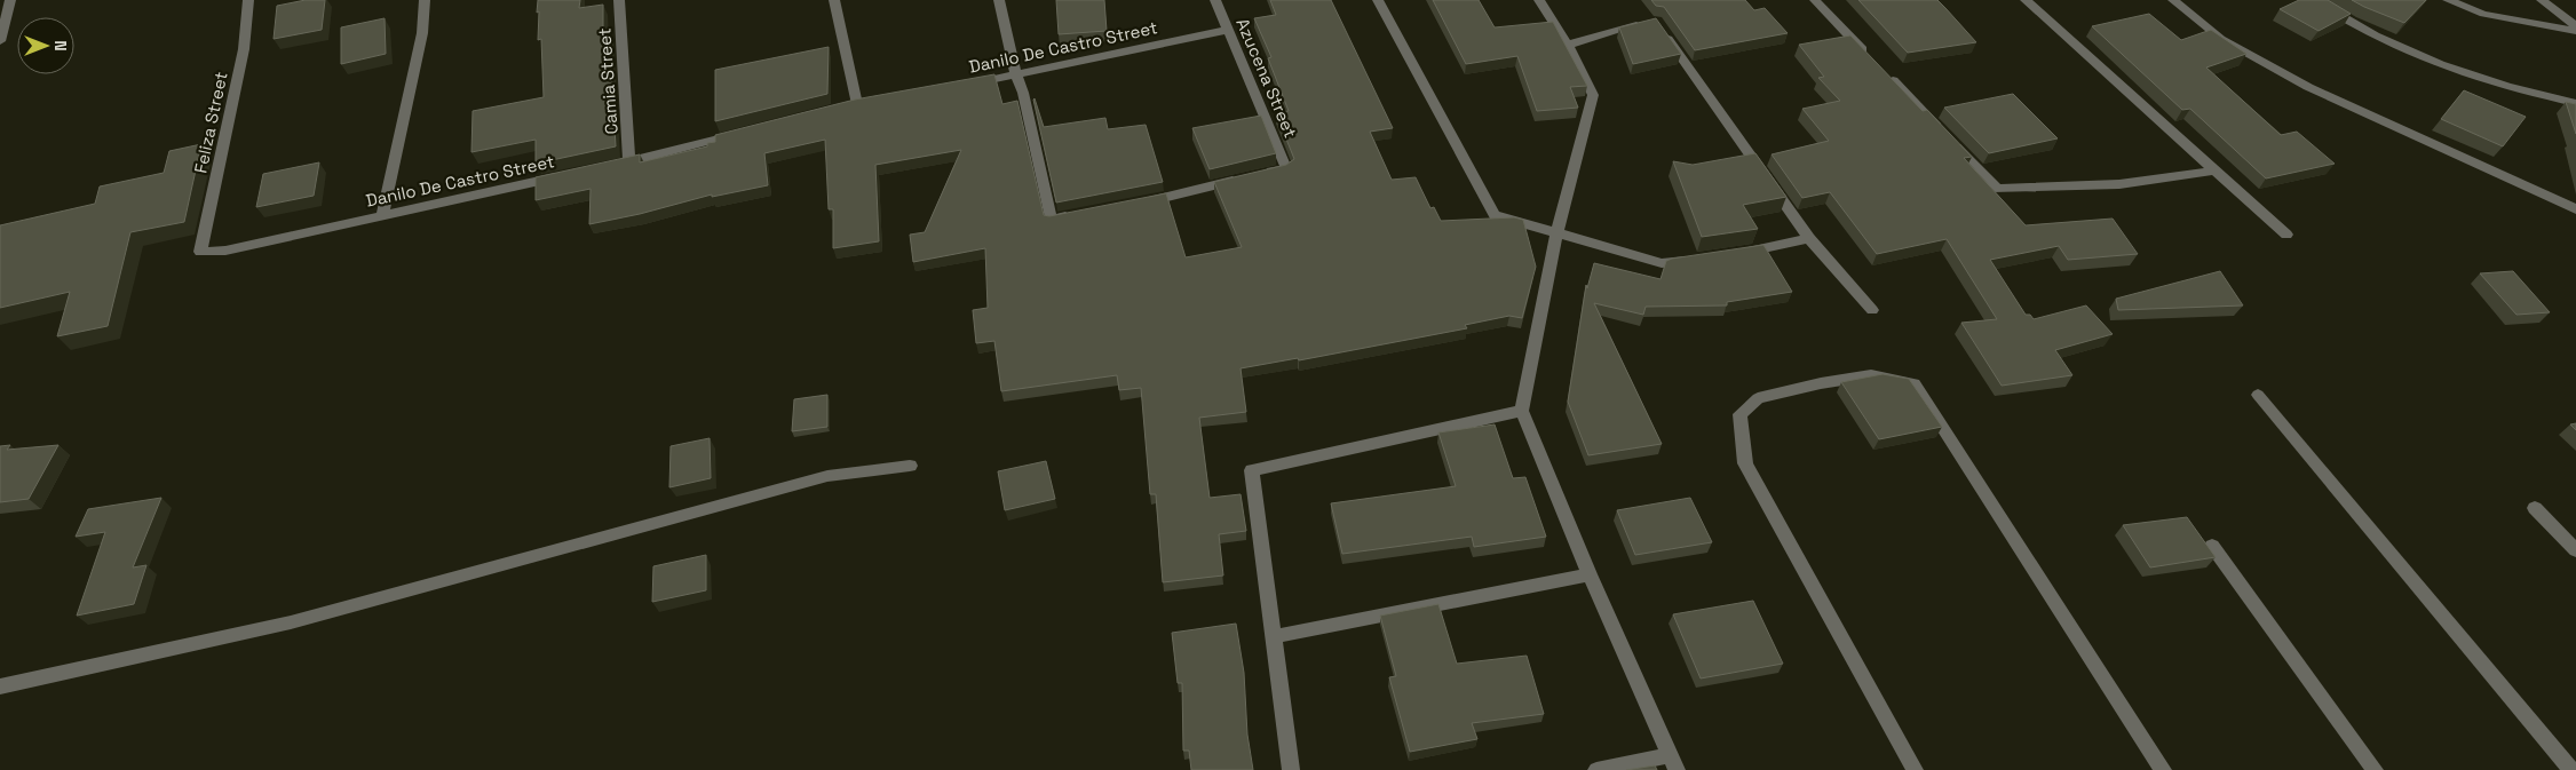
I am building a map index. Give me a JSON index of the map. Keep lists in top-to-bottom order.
{
  "streets": {
    "street": [
      "Danilo De Castro Street",
      "Azucena Street",
      "Camia Street",
      "Feliza Street"
    ]
  },
  "crossings": [
    ["Danilo De Castro Street", "Azucena Street"],
    ["Danilo De Castro Street", "Feliza Street"]
  ],
  "north": "right"
}
